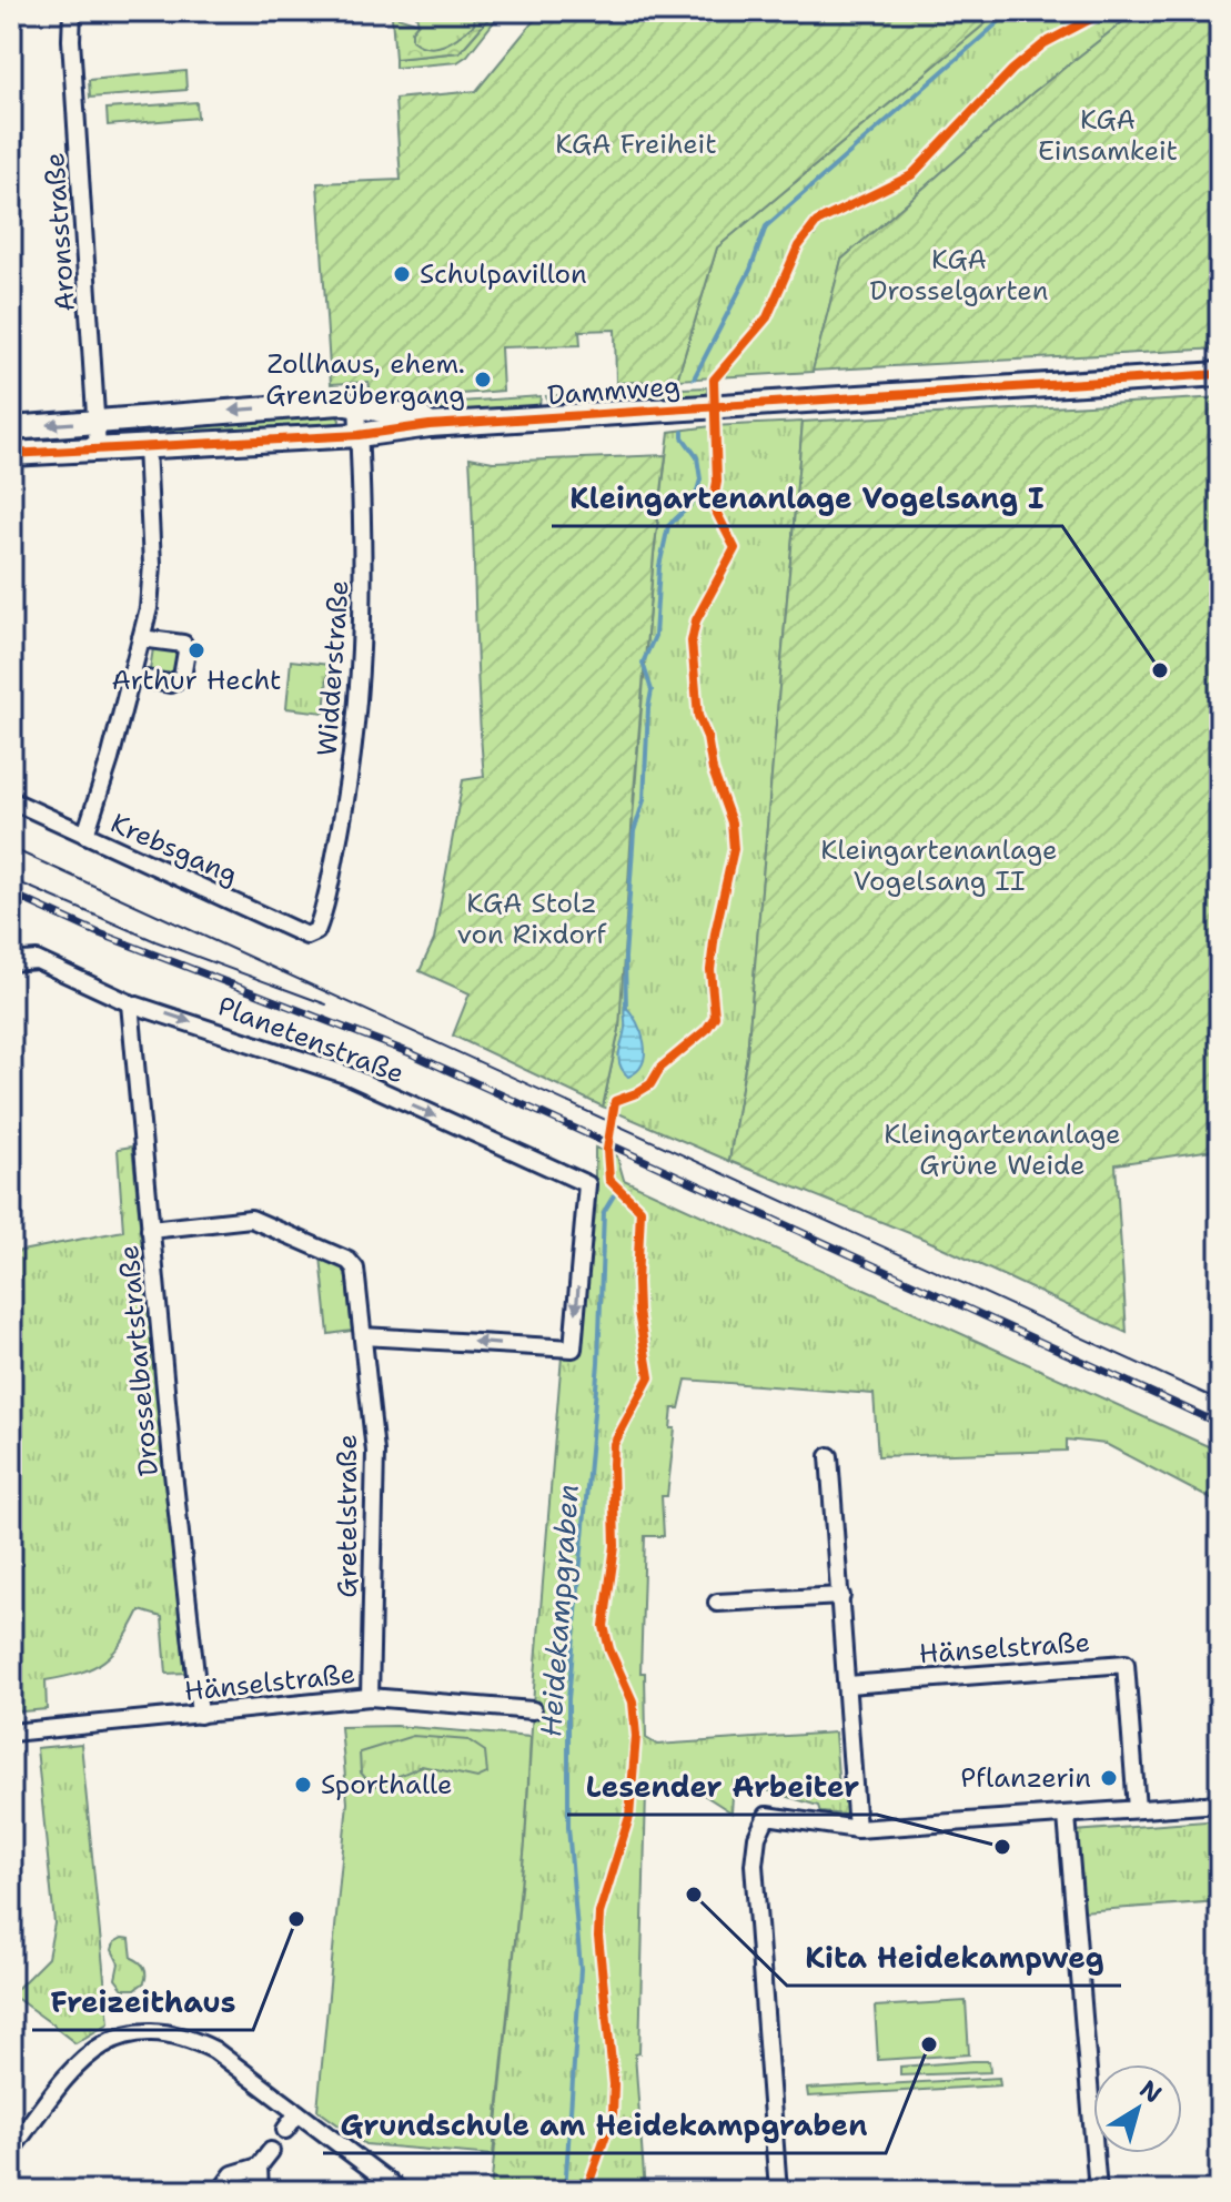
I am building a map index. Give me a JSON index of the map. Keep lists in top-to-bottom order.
{
  "streets": {
    "street": [
      "Aronsstraße",
      "Dammweg",
      "Widderstraße",
      "Krebsgang",
      "Planetenstraße",
      "Drosselbartstraße",
      "Gretelstraße",
      "Hänselstraße"
    ]
  },
  "crossings": [
    ["Aronsstraße", "Dammweg"],
    ["Dammweg", "Widderstraße"],
    ["Widderstraße", "Krebsgang"],
    ["Planetenstraße", "Drosselbartstraße"],
    ["Planetenstraße", "Gretelstraße"],
    ["Drosselbartstraße", "Gretelstraße"],
    ["Drosselbartstraße", "Hänselstraße"],
    ["Gretelstraße", "Hänselstraße"]
  ],
  "water": ["Heidekampgraben"],
  "parks": [
    "KGA Einsamkeit",
    "KGA Freiheit",
    "KGA Drosselgarten",
    "Kleingartenanlage Vogelsang II",
    "KGA Stolz von Rixdorf",
    "Kleingartenanlage Grüne Weide"
  ],
  "places": [
    "Schulpavillon",
    "Zollhaus, ehem. Grenzübergang",
    "Arthur Hecht",
    "Kleingartenanlage Vogelsang I",
    "Pflanzerin",
    "Sporthalle",
    "Lesender Arbeiter",
    "Kita Heidekampweg",
    "Freizeithaus",
    "Grundschule am Heidekampgraben"
  ],
  "north": "top right"
}
